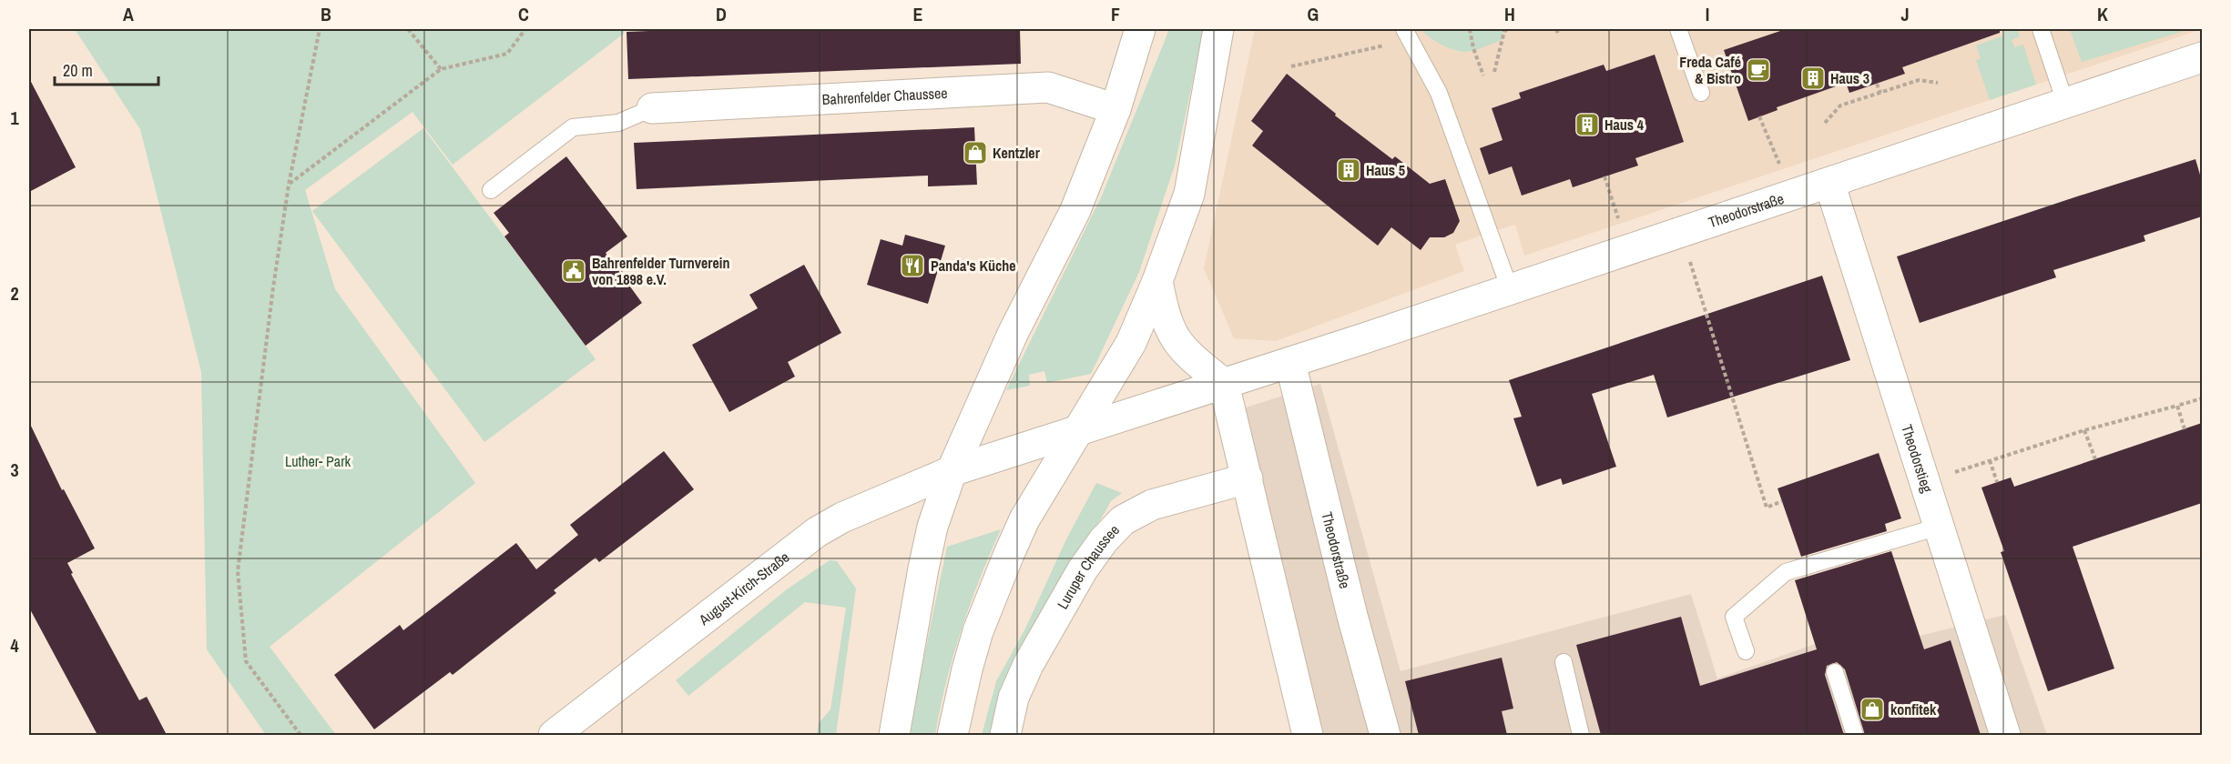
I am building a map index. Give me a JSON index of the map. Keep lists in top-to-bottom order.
{
  "streets": {
    "street": [
      "Bahrenfelder Chaussee",
      "Theodorstraße",
      "Theodorstieg",
      "Luruper Chaussee",
      "August-Kirch-Straße"
    ]
  },
  "crossings": [
    ["Theodorstraße", "Theodorstieg"],
    ["Theodorstraße", "August-Kirch-Straße"]
  ],
  "parks": ["Luther- Park"],
  "places": {
    "cafe": ["Freda Café & Bistro"],
    "building": ["Haus 3", "Haus 4", "Haus 5"],
    "shop": ["Kentzler", "konfitek"],
    "restaurant": ["Panda's Küche"],
    "public building": ["Bahrenfelder Turnverein von 1898 e.V."]
  },
  "scale_bar": "20 m",
  "grid": {
    "columns": [
      "A",
      "B",
      "C",
      "D",
      "E",
      "F",
      "G",
      "H",
      "I",
      "J",
      "K"
    ],
    "rows": [
      "1",
      "2",
      "3",
      "4"
    ]
  }
}
